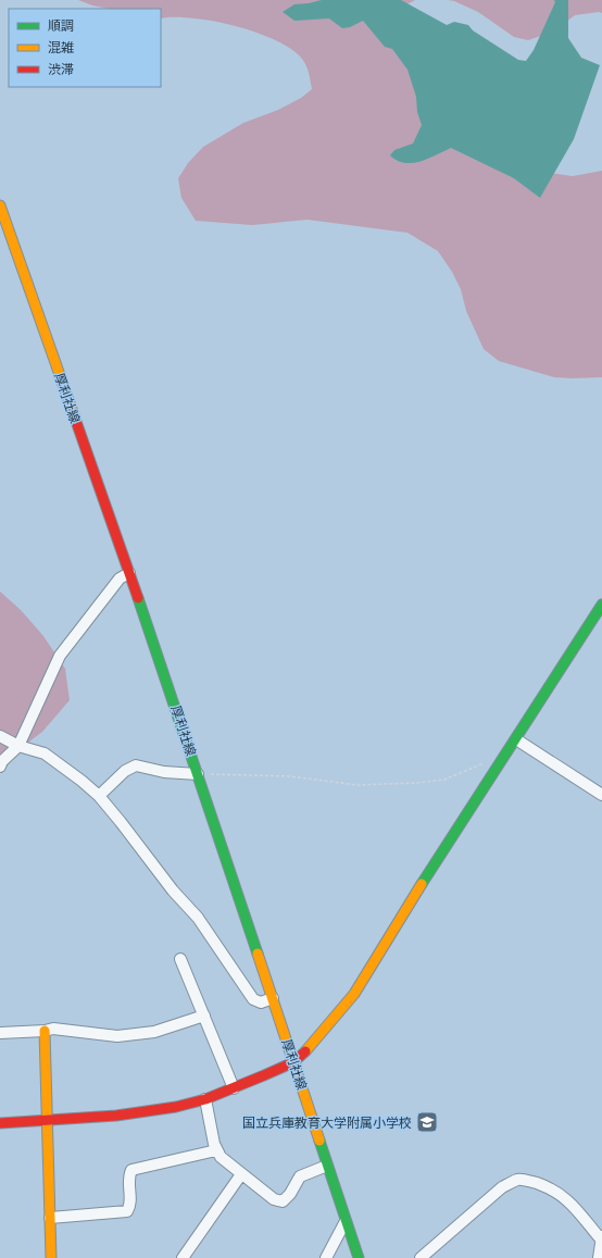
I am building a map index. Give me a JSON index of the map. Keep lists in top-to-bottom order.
{
  "streets": {
    "main road": ["厚利社線"]
  },
  "places": {
    "school or university": ["国立兵庫教育大学附属小学校"]
  },
  "legend": ["順調", "混雑", "渋滞"]
}
